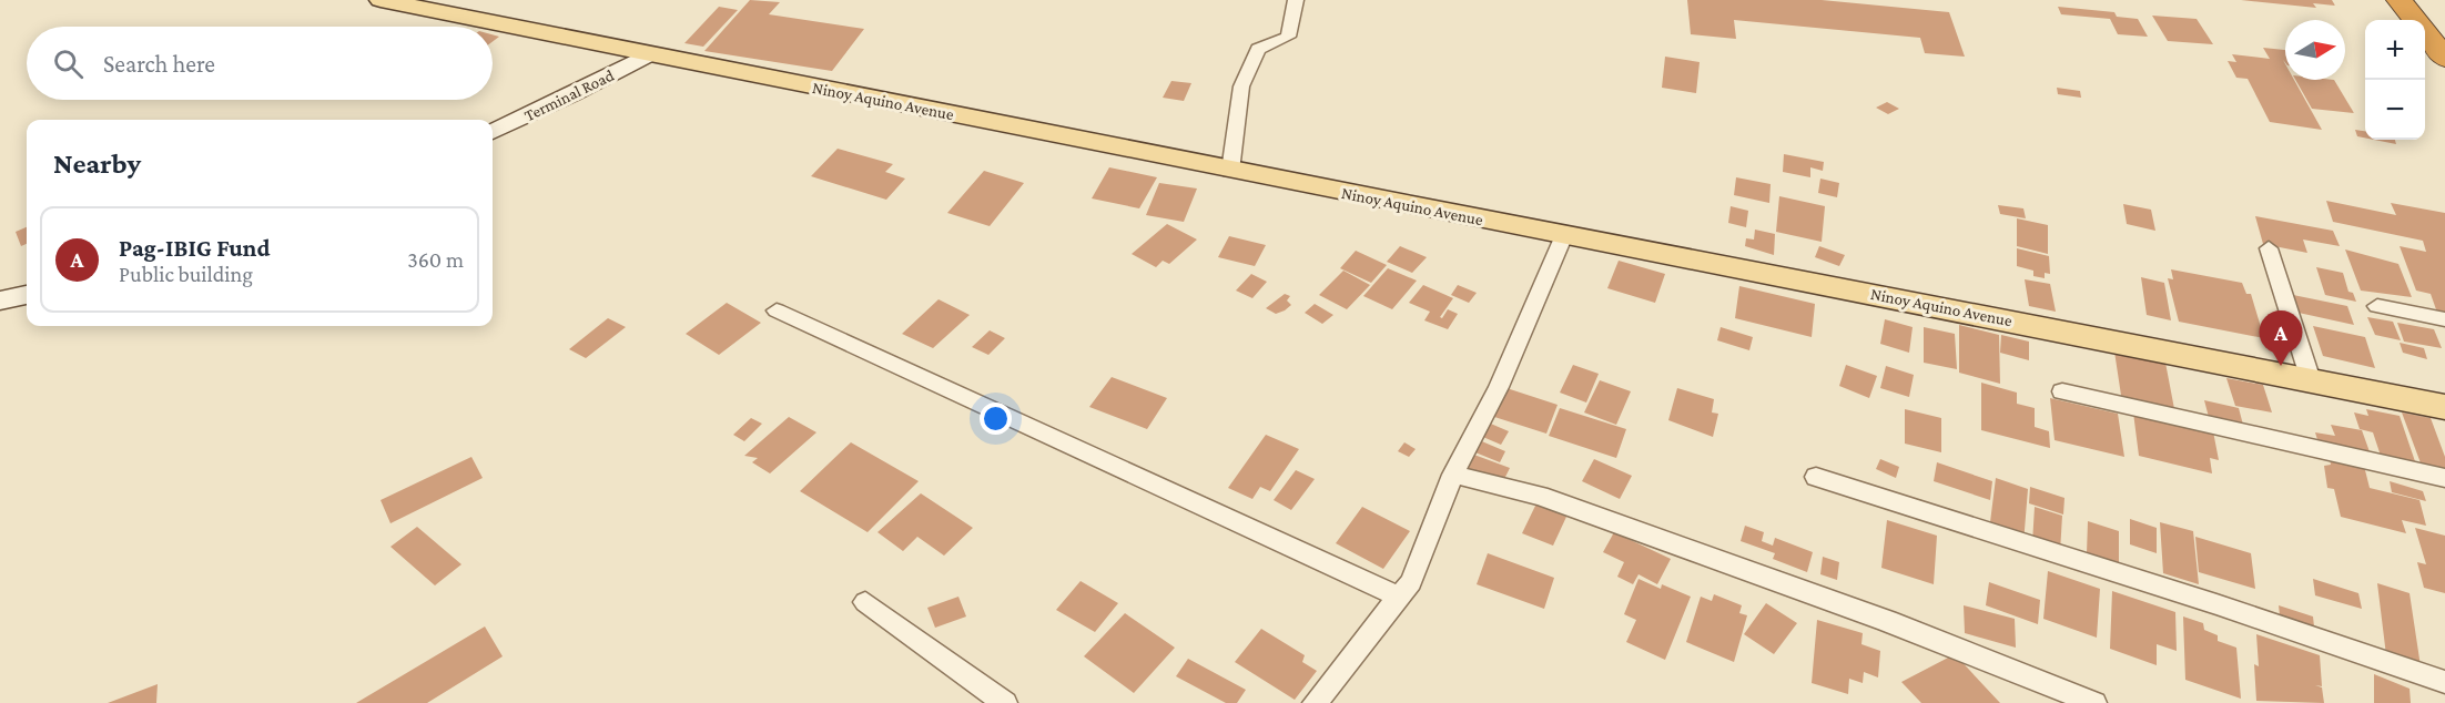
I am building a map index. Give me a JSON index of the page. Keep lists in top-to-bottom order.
{
  "streets": {
    "main road": ["Ninoy Aquino Avenue"],
    "street": ["Terminal Road"]
  },
  "crossings": [
    ["Terminal Road", "Ninoy Aquino Avenue"]
  ],
  "north": "right",
  "page": {
    "map_buttons": ["+", "−"],
    "search": "Search here",
    "heading": "Nearby",
    "list": [
      {
        "mark": "A",
        "name": "Pag-IBIG Fund",
        "note": "Public building",
        "value": "360 m"
      }
    ],
    "pins": "A"
  }
}
